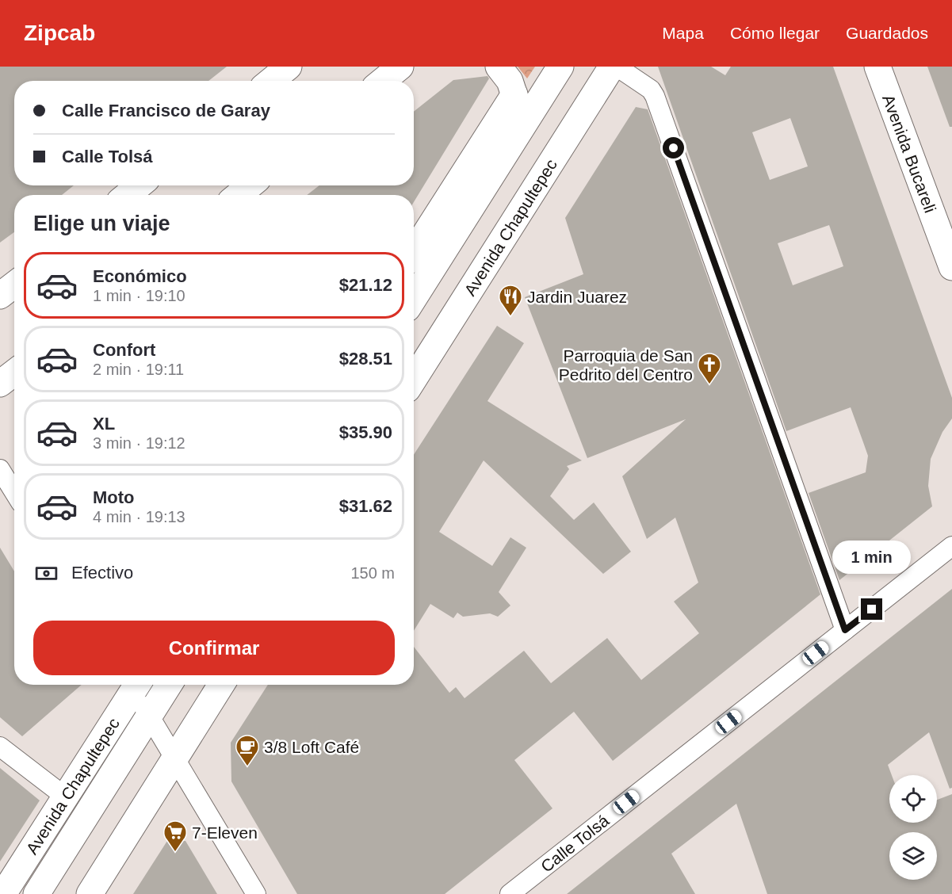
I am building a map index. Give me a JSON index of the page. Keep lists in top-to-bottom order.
{
  "streets": {
    "main road": ["Avenida Bucareli", "Avenida Chapultepec"],
    "street": ["Calle Tolsá"]
  },
  "places": {
    "restaurant": ["Jardin Juarez"],
    "church": ["Parroquia de San Pedrito del Centro"],
    "cafe": ["3/8 Loft Café"],
    "supermarket": ["7-Eleven"]
  },
  "page": {
    "header": "Zipcab",
    "nav": ["Mapa", "Cómo llegar", "Guardados"],
    "banner": ["Calle Francisco de Garay", "Calle Tolsá"],
    "heading": "Elige un viaje",
    "list": [
      {
        "name": "Económico",
        "note": "1 min · 19:10",
        "value": "$21.12"
      },
      {
        "name": "Confort",
        "note": "2 min · 19:11",
        "value": "$28.51"
      },
      {
        "name": "XL",
        "note": "3 min · 19:12",
        "value": "$35.90"
      },
      {
        "name": "Moto",
        "note": "4 min · 19:13",
        "value": "$31.62"
      }
    ],
    "bubble": "1 min",
    "pay": ["Efectivo", "150 m"],
    "buttons": "Confirmar"
  }
}
